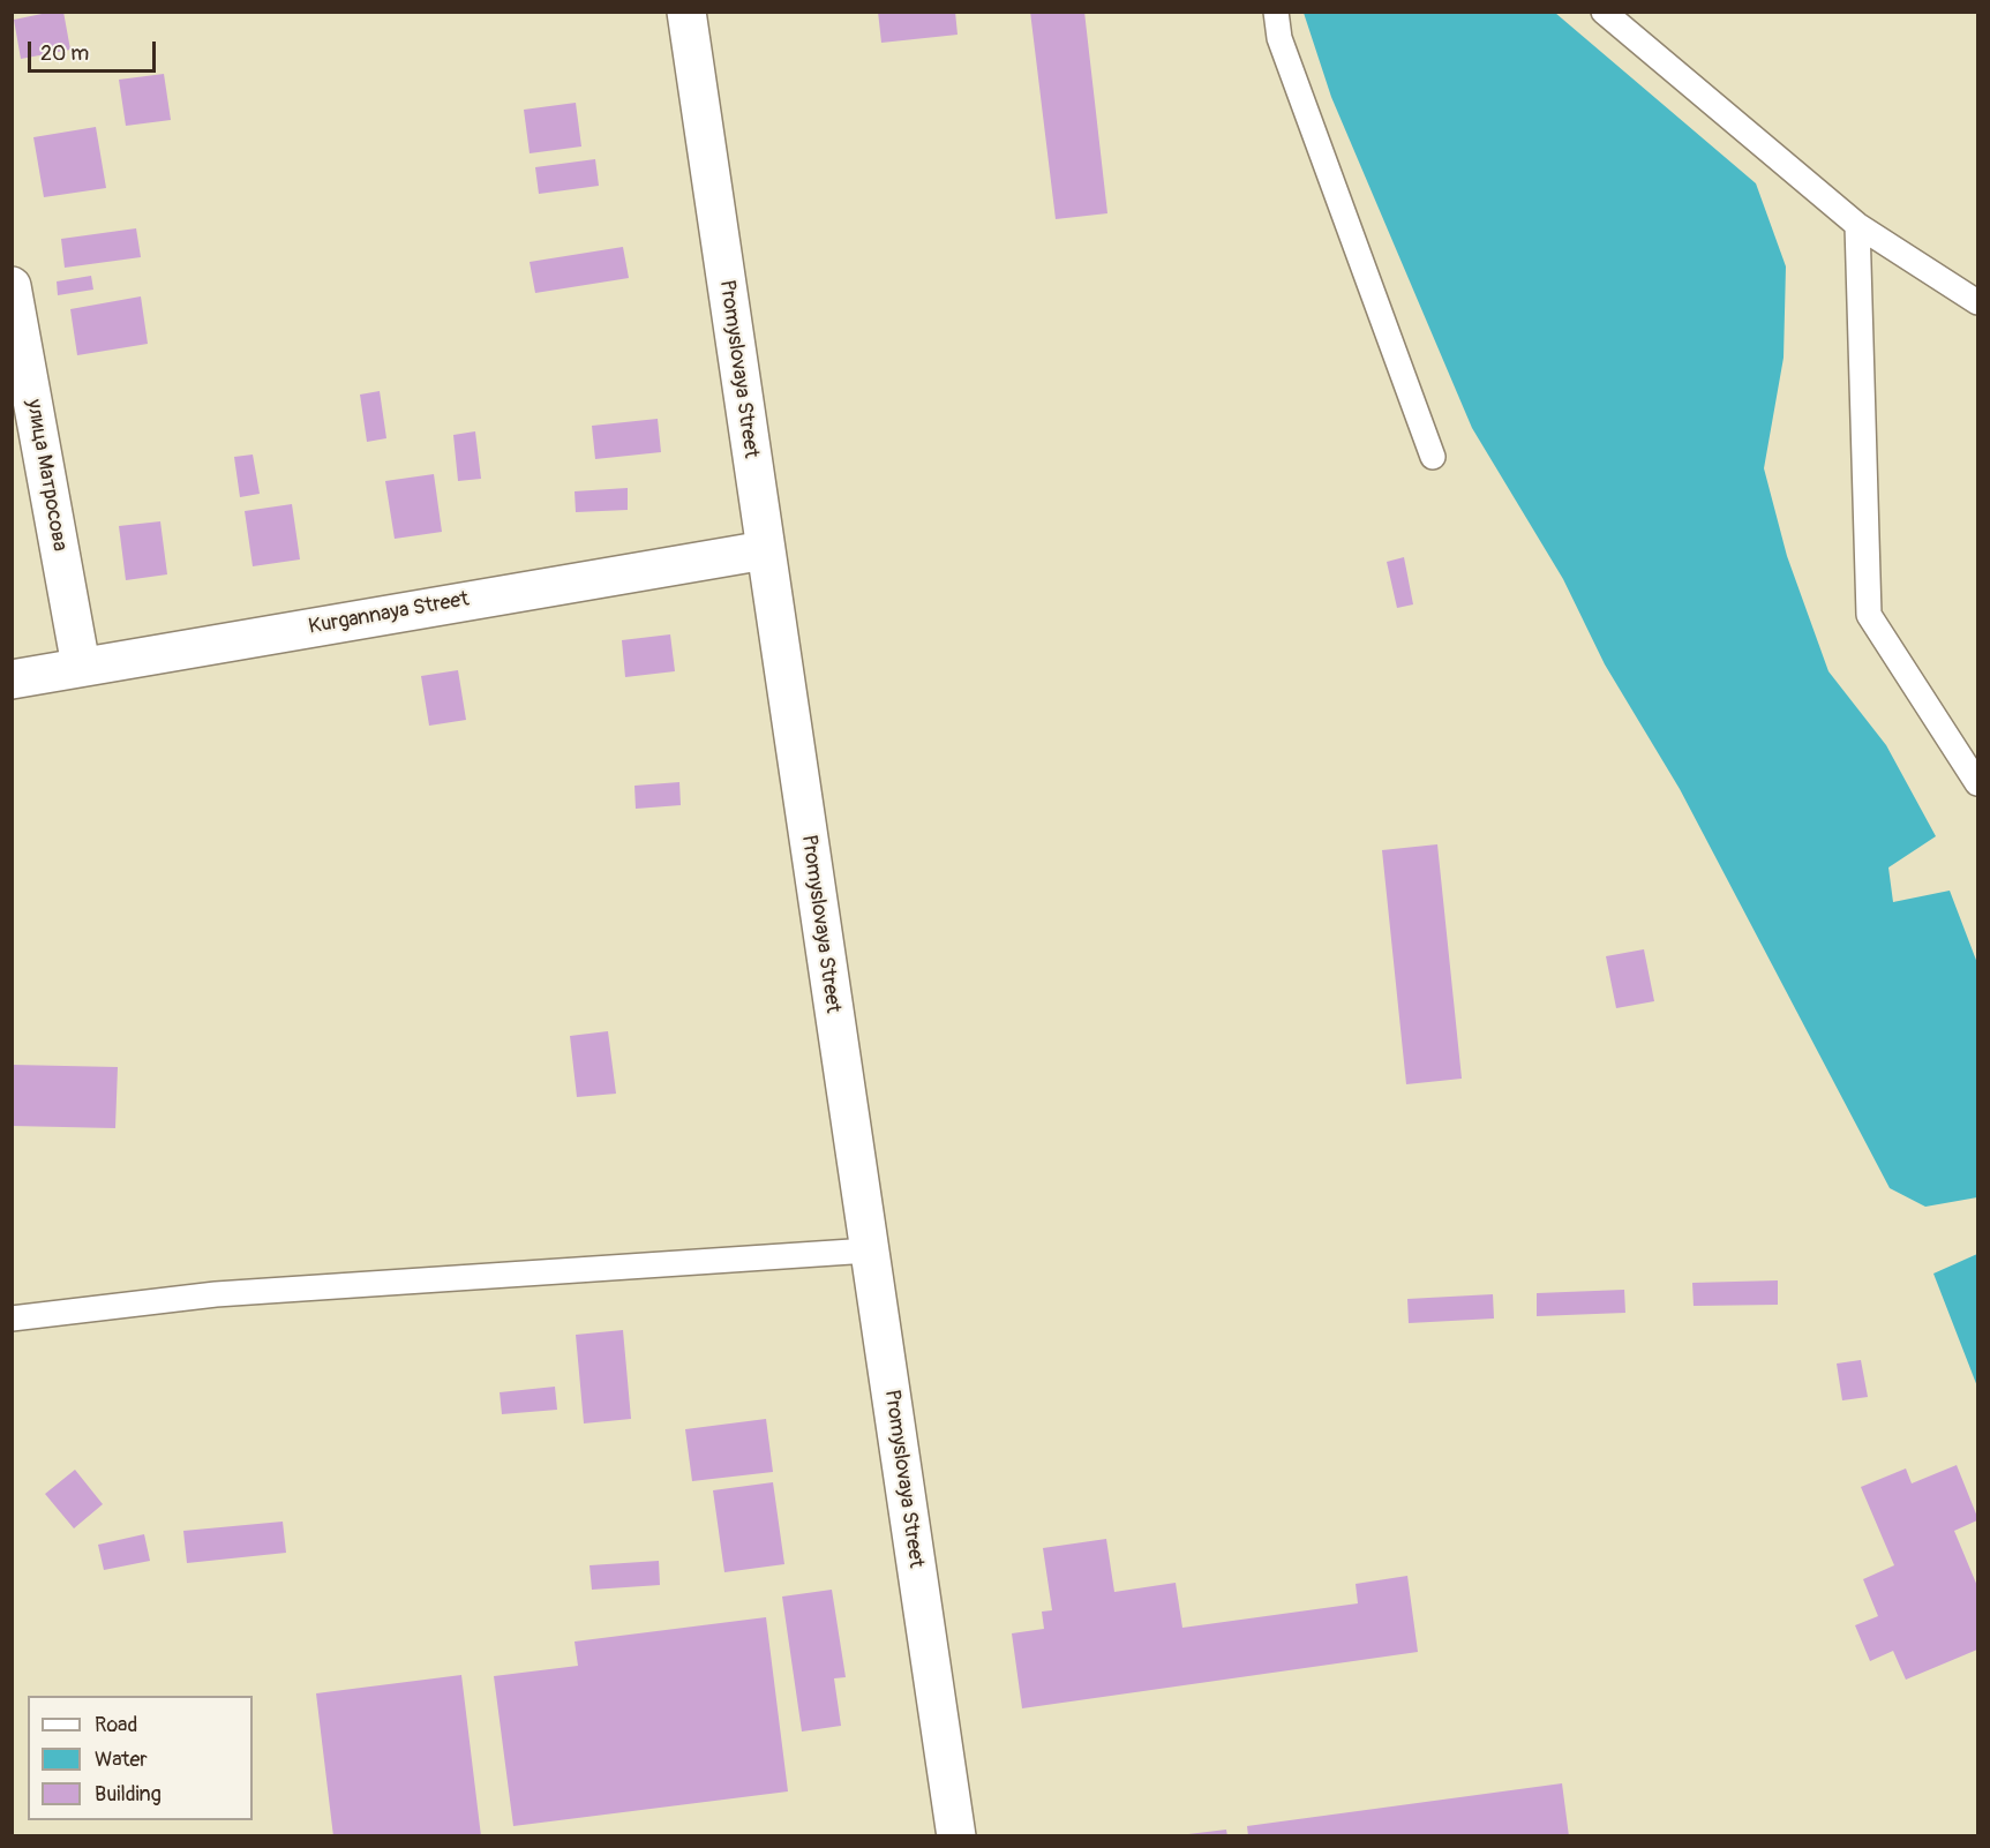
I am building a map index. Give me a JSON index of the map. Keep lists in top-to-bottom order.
{
  "streets": {
    "main road": ["Promyslovaya Street", "улица Матросова", "Kurgannaya Street"]
  },
  "crossings": [
    ["Promyslovaya Street", "Kurgannaya Street"],
    ["улица Матросова", "Kurgannaya Street"]
  ],
  "legend": ["Road", "Water", "Building"],
  "scale_bar": "20 m"
}
